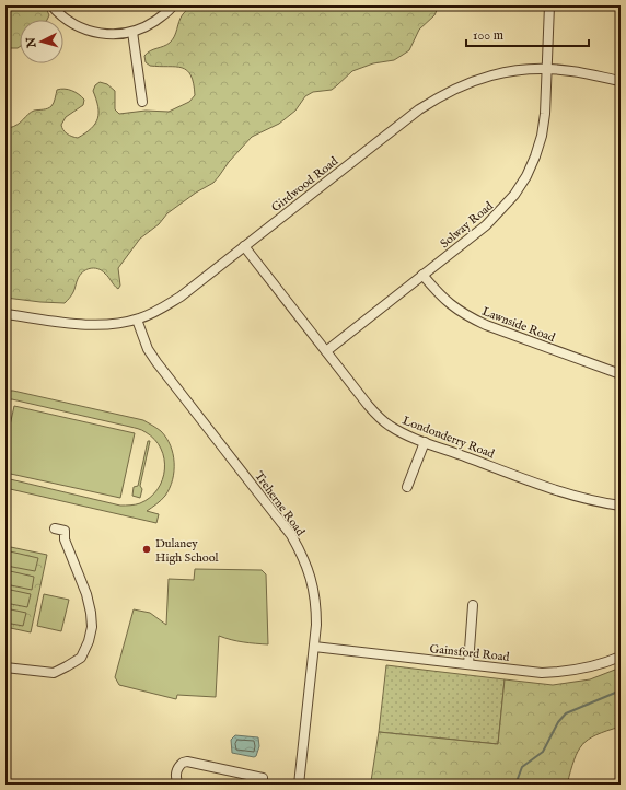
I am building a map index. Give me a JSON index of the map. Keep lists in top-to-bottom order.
{
  "streets": {
    "street": [
      "Girdwood Road",
      "Solway Road",
      "Lawnside Road",
      "Londonderry Road",
      "Treherne Road",
      "Gainsford Road"
    ]
  },
  "crossings": [
    ["Girdwood Road", "Solway Road"],
    ["Girdwood Road", "Londonderry Road"],
    ["Girdwood Road", "Treherne Road"],
    ["Solway Road", "Lawnside Road"],
    ["Solway Road", "Londonderry Road"],
    ["Treherne Road", "Gainsford Road"]
  ],
  "places": ["Dulaney High School"],
  "scale_bar": "100 m",
  "north": "left"
}
